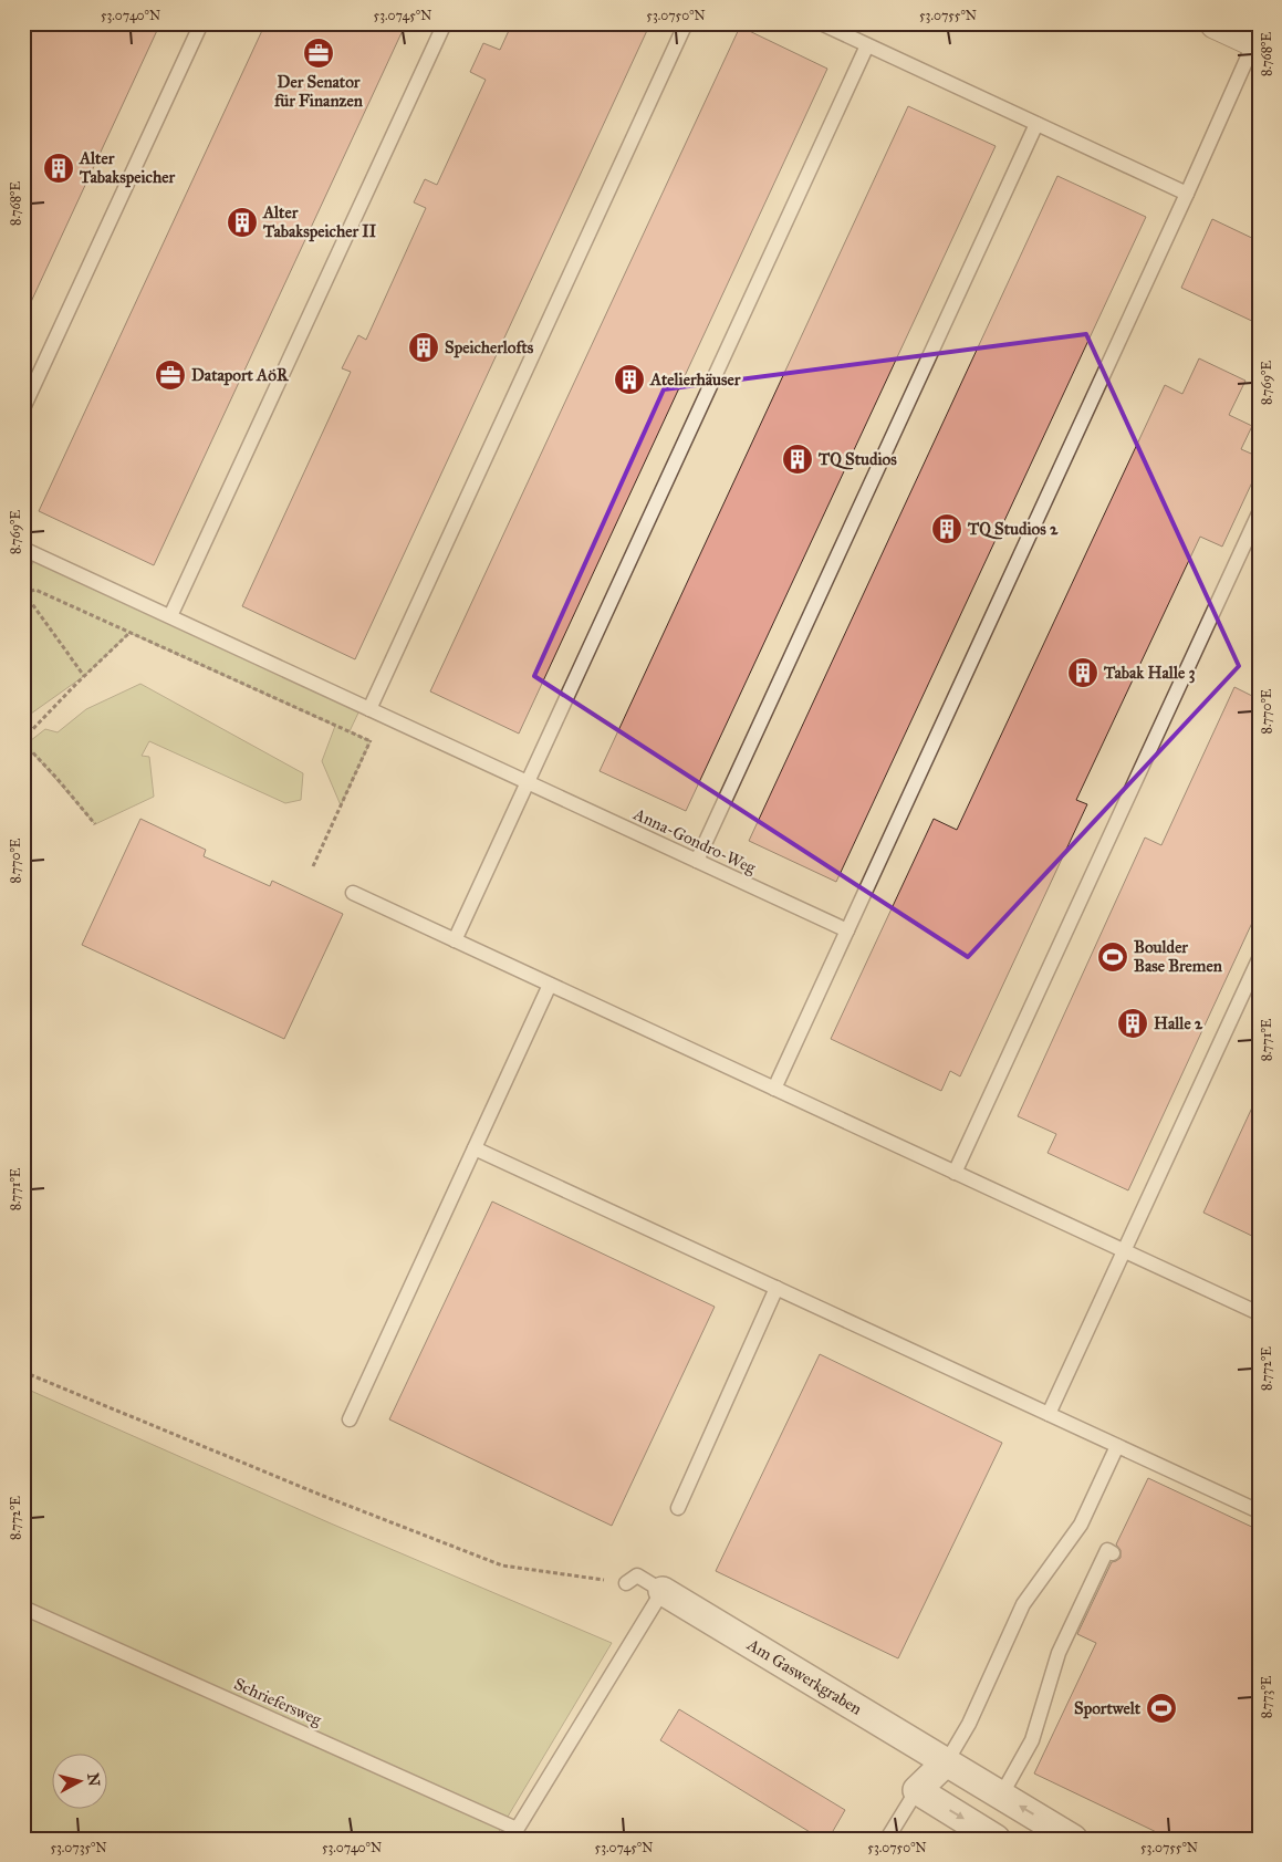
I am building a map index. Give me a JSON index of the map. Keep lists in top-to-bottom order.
{
  "streets": {
    "street": ["Am Gaswerkgraben"],
    "lane": ["Anna-Gondro-Weg", "Schriefersweg"]
  },
  "crossings": [
    ["Am Gaswerkgraben", "Schriefersweg"]
  ],
  "places": {
    "office": ["Der Senator für Finanzen", "Dataport AöR"],
    "building": [
      "Alter Tabakspeicher",
      "Alter Tabakspeicher II",
      "Speicherlofts",
      "Atelierhäuser",
      "TQ Studios",
      "TQ Studios 2",
      "Tabak Halle 3",
      "Halle 2"
    ],
    "sports": ["Boulder Base Bremen", "Sportwelt"]
  },
  "north": "right",
  "coordinates": [
    "53.0740°N",
    "53.0745°N",
    "53.0750°N",
    "53.0755°N",
    "8.768°E",
    "8.769°E",
    "8.770°E",
    "8.771°E",
    "8.772°E",
    "8.773°E",
    "53.0735°N"
  ]
}
